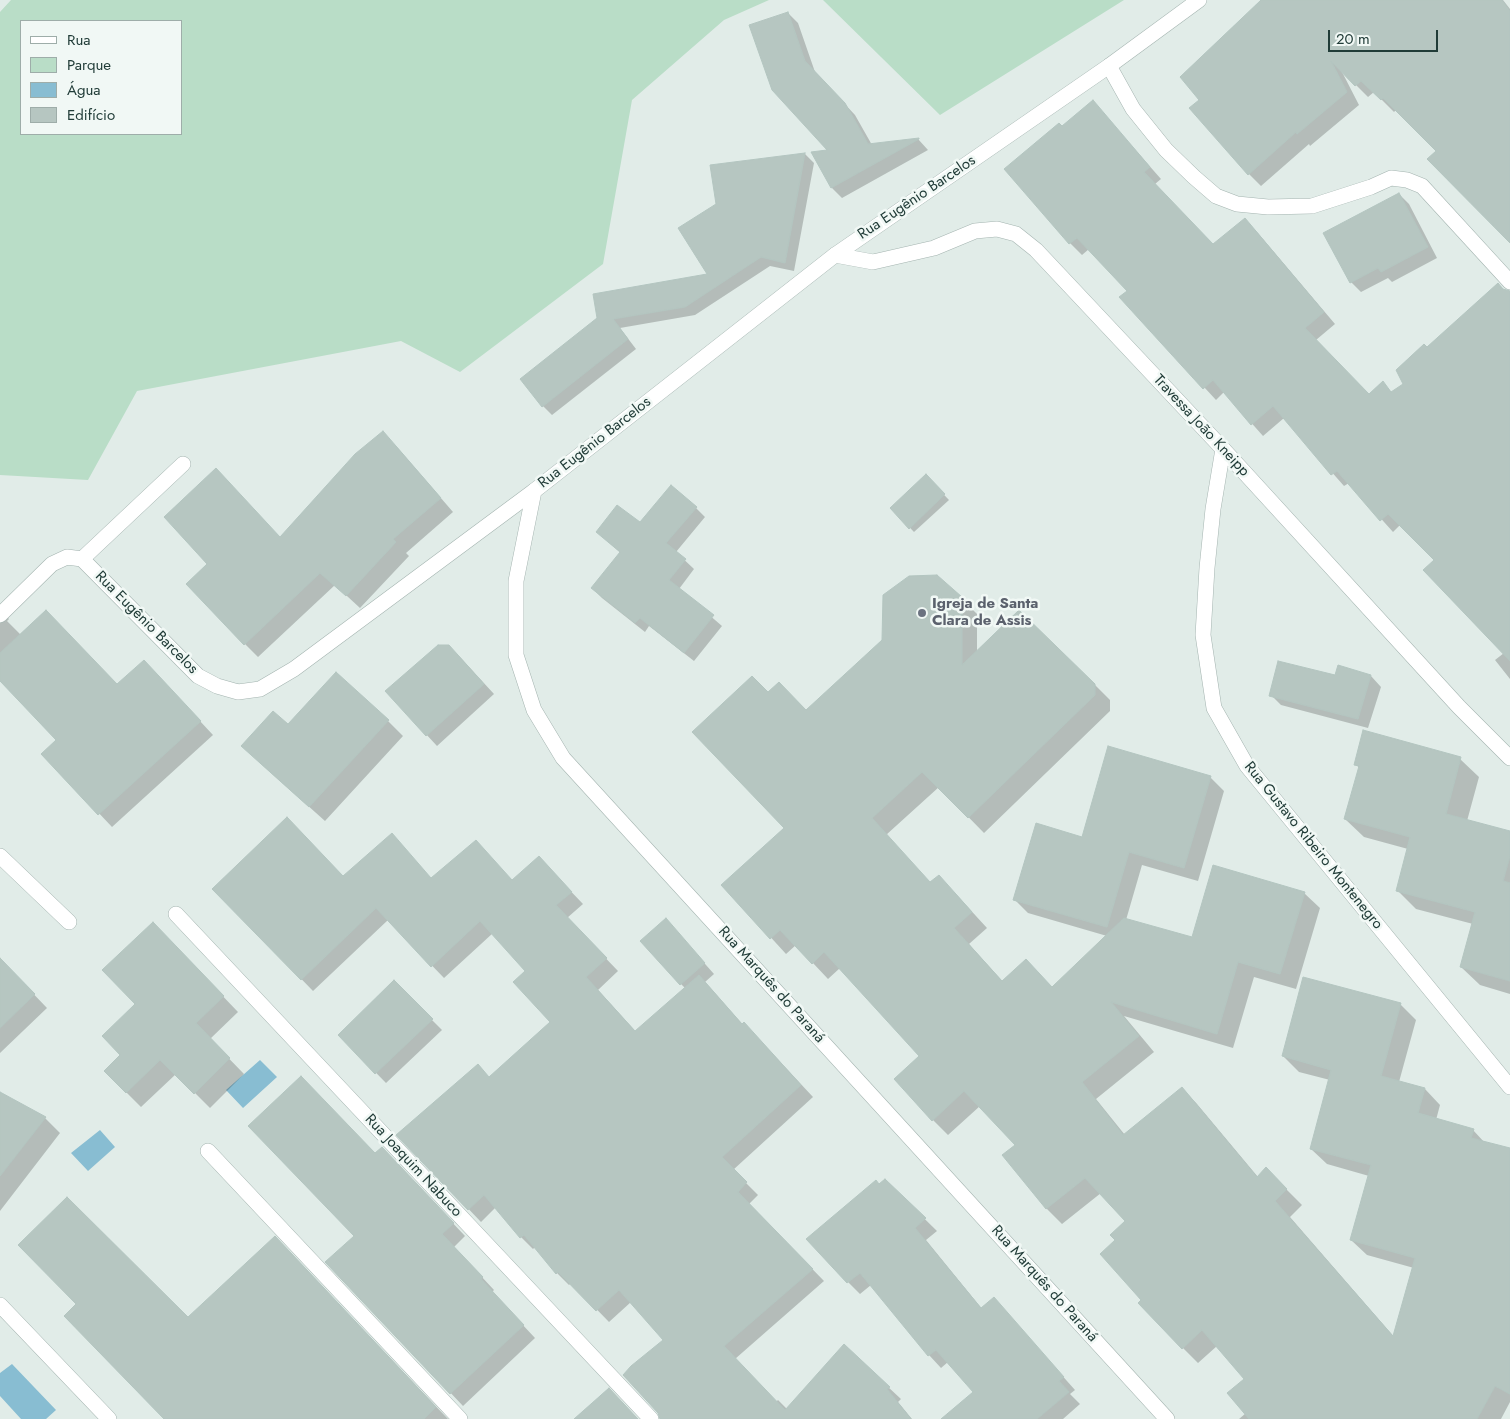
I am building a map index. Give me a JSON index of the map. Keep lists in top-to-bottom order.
{
  "streets": {
    "street": [
      "Rua Eugênio Barcelos",
      "Travessa João Kneipp",
      "Rua Gustavo Ribeiro Montenegro",
      "Rua Marquês do Paraná",
      "Rua Joaquim Nabuco"
    ]
  },
  "crossings": [
    ["Rua Eugênio Barcelos", "Travessa João Kneipp"],
    ["Rua Eugênio Barcelos", "Rua Marquês do Paraná"],
    ["Travessa João Kneipp", "Rua Gustavo Ribeiro Montenegro"]
  ],
  "places": ["Igreja de Santa Clara de Assis"],
  "legend": [
    "Rua",
    "Parque",
    "Água",
    "Edifício"
  ],
  "scale_bar": "20 m"
}
